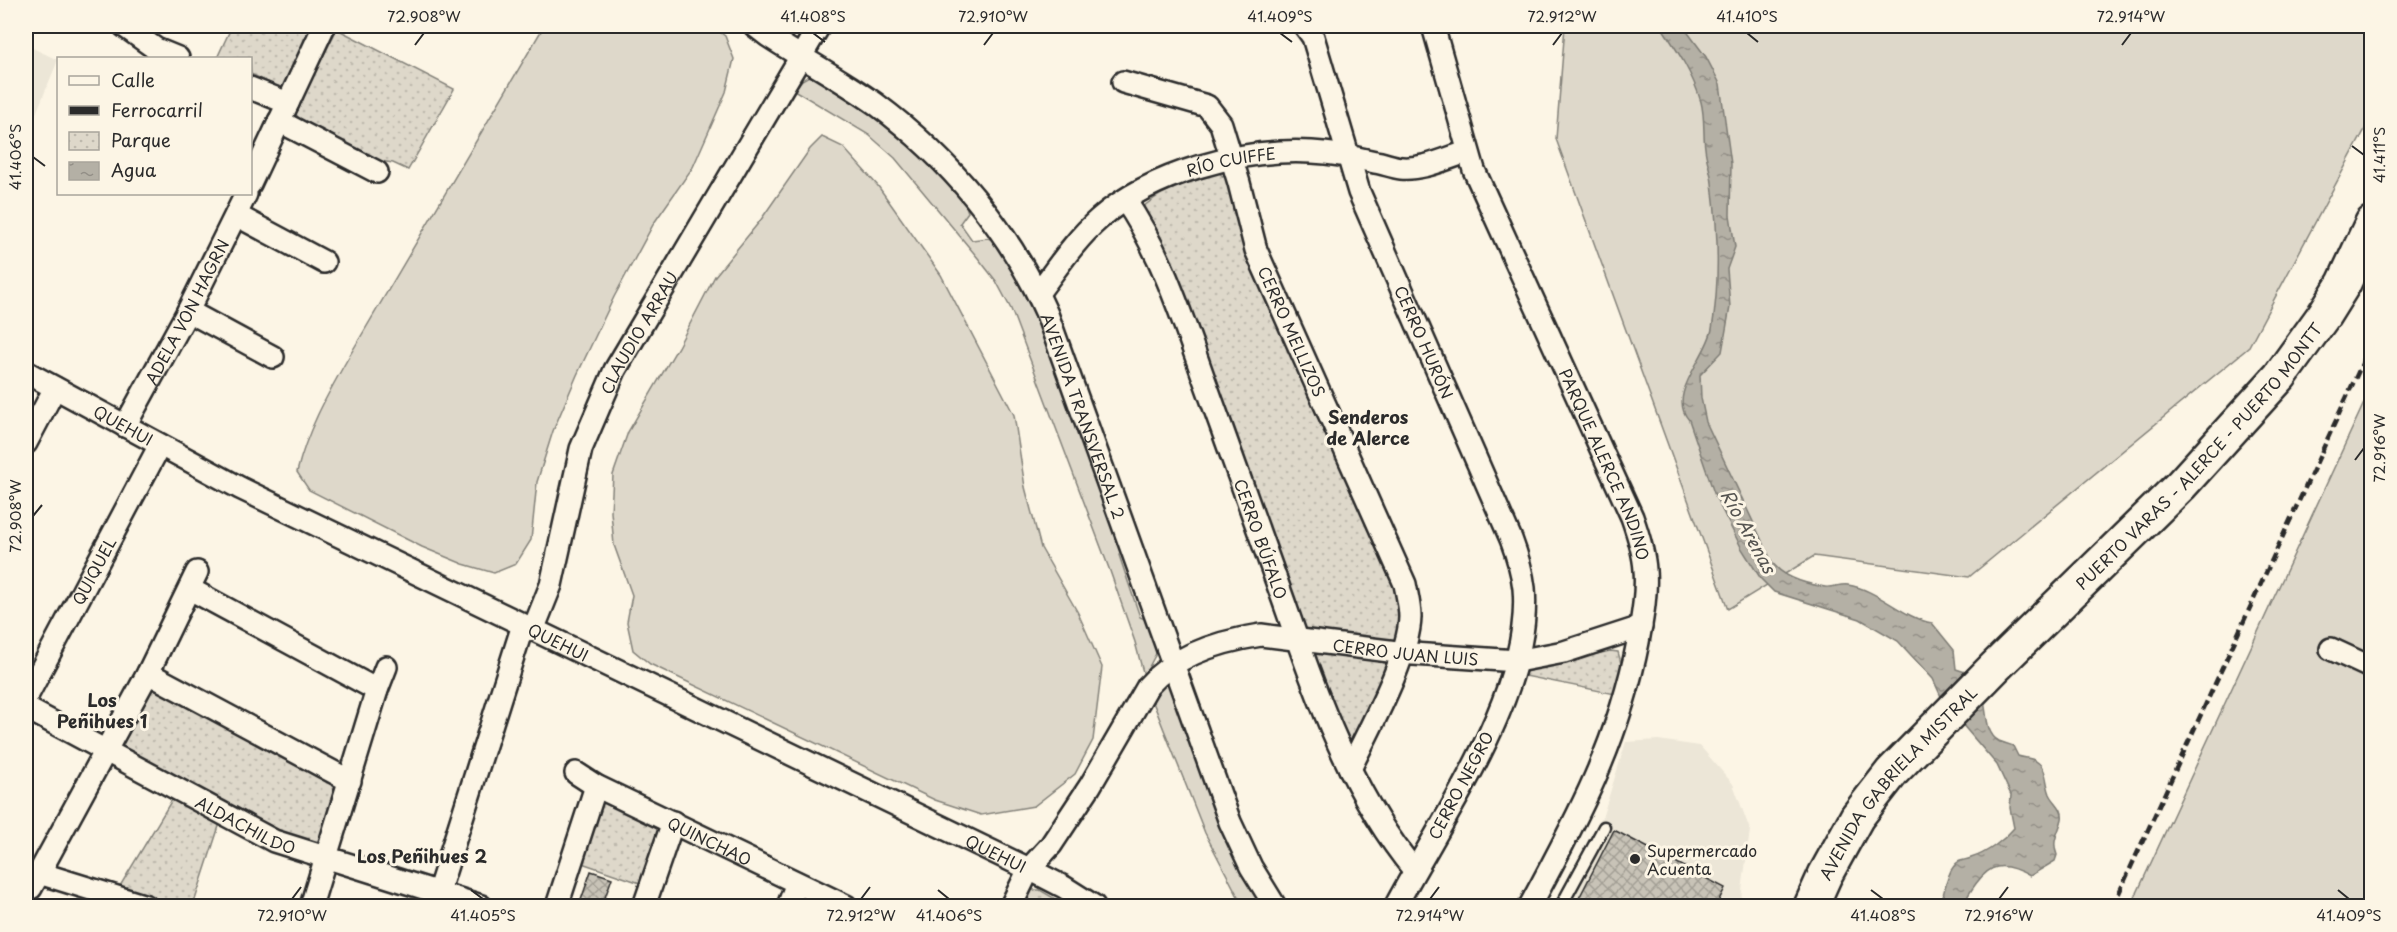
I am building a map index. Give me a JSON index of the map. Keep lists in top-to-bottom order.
{
  "streets": {
    "main road": ["PUERTO VARAS - ALERCE - PUERTO MONTT", "AVENIDA GABRIELA MISTRAL"],
    "street": [
      "RÍO CUIFFE",
      "ADELA VON HAGRN",
      "CERRO MELLIZOS",
      "CLAUDIO ARRAU",
      "CERRO HURÓN",
      "AVENIDA TRANSVERSAL 2",
      "QUEHUI",
      "PARQUE ALERCE ANDINO",
      "CERRO BÚFALO",
      "QUIQUEL",
      "CERRO JUAN LUIS",
      "CERRO NEGRO",
      "ALDACHILDO",
      "QUINCHAO"
    ]
  },
  "crossings": [
    ["RÍO CUIFFE", "CERRO MELLIZOS"],
    ["RÍO CUIFFE", "CERRO HURÓN"],
    ["RÍO CUIFFE", "AVENIDA TRANSVERSAL 2"],
    ["RÍO CUIFFE", "PARQUE ALERCE ANDINO"],
    ["RÍO CUIFFE", "CERRO BÚFALO"],
    ["ADELA VON HAGRN", "QUEHUI"],
    ["CERRO MELLIZOS", "CERRO BÚFALO"],
    ["CERRO MELLIZOS", "CERRO JUAN LUIS"],
    ["CLAUDIO ARRAU", "AVENIDA TRANSVERSAL 2"],
    ["CLAUDIO ARRAU", "QUEHUI"],
    ["CLAUDIO ARRAU", "ALDACHILDO"],
    ["CERRO HURÓN", "CERRO JUAN LUIS"],
    ["CERRO HURÓN", "CERRO NEGRO"],
    ["AVENIDA TRANSVERSAL 2", "CERRO JUAN LUIS"],
    ["QUEHUI", "QUIQUEL"],
    ["QUEHUI", "CERRO JUAN LUIS"],
    ["PUERTO VARAS - ALERCE - PUERTO MONTT", "AVENIDA GABRIELA MISTRAL"],
    ["PARQUE ALERCE ANDINO", "CERRO JUAN LUIS"],
    ["CERRO BÚFALO", "CERRO JUAN LUIS"],
    ["CERRO BÚFALO", "CERRO NEGRO"],
    ["CERRO JUAN LUIS", "CERRO NEGRO"]
  ],
  "districts": ["Senderos de Alerce", "Los Peñihues 1", "Los Peñihues 2"],
  "water": ["Río Arenas"],
  "places": ["Supermercado Acuenta"],
  "legend": [
    "Calle",
    "Ferrocarril",
    "Parque",
    "Agua"
  ],
  "coordinates": [
    "72.908°W",
    "41.408°S",
    "72.910°W",
    "41.409°S",
    "72.912°W",
    "41.410°S",
    "72.914°W",
    "41.411°S",
    "41.406°S",
    "72.916°W",
    "41.405°S"
  ]
}
